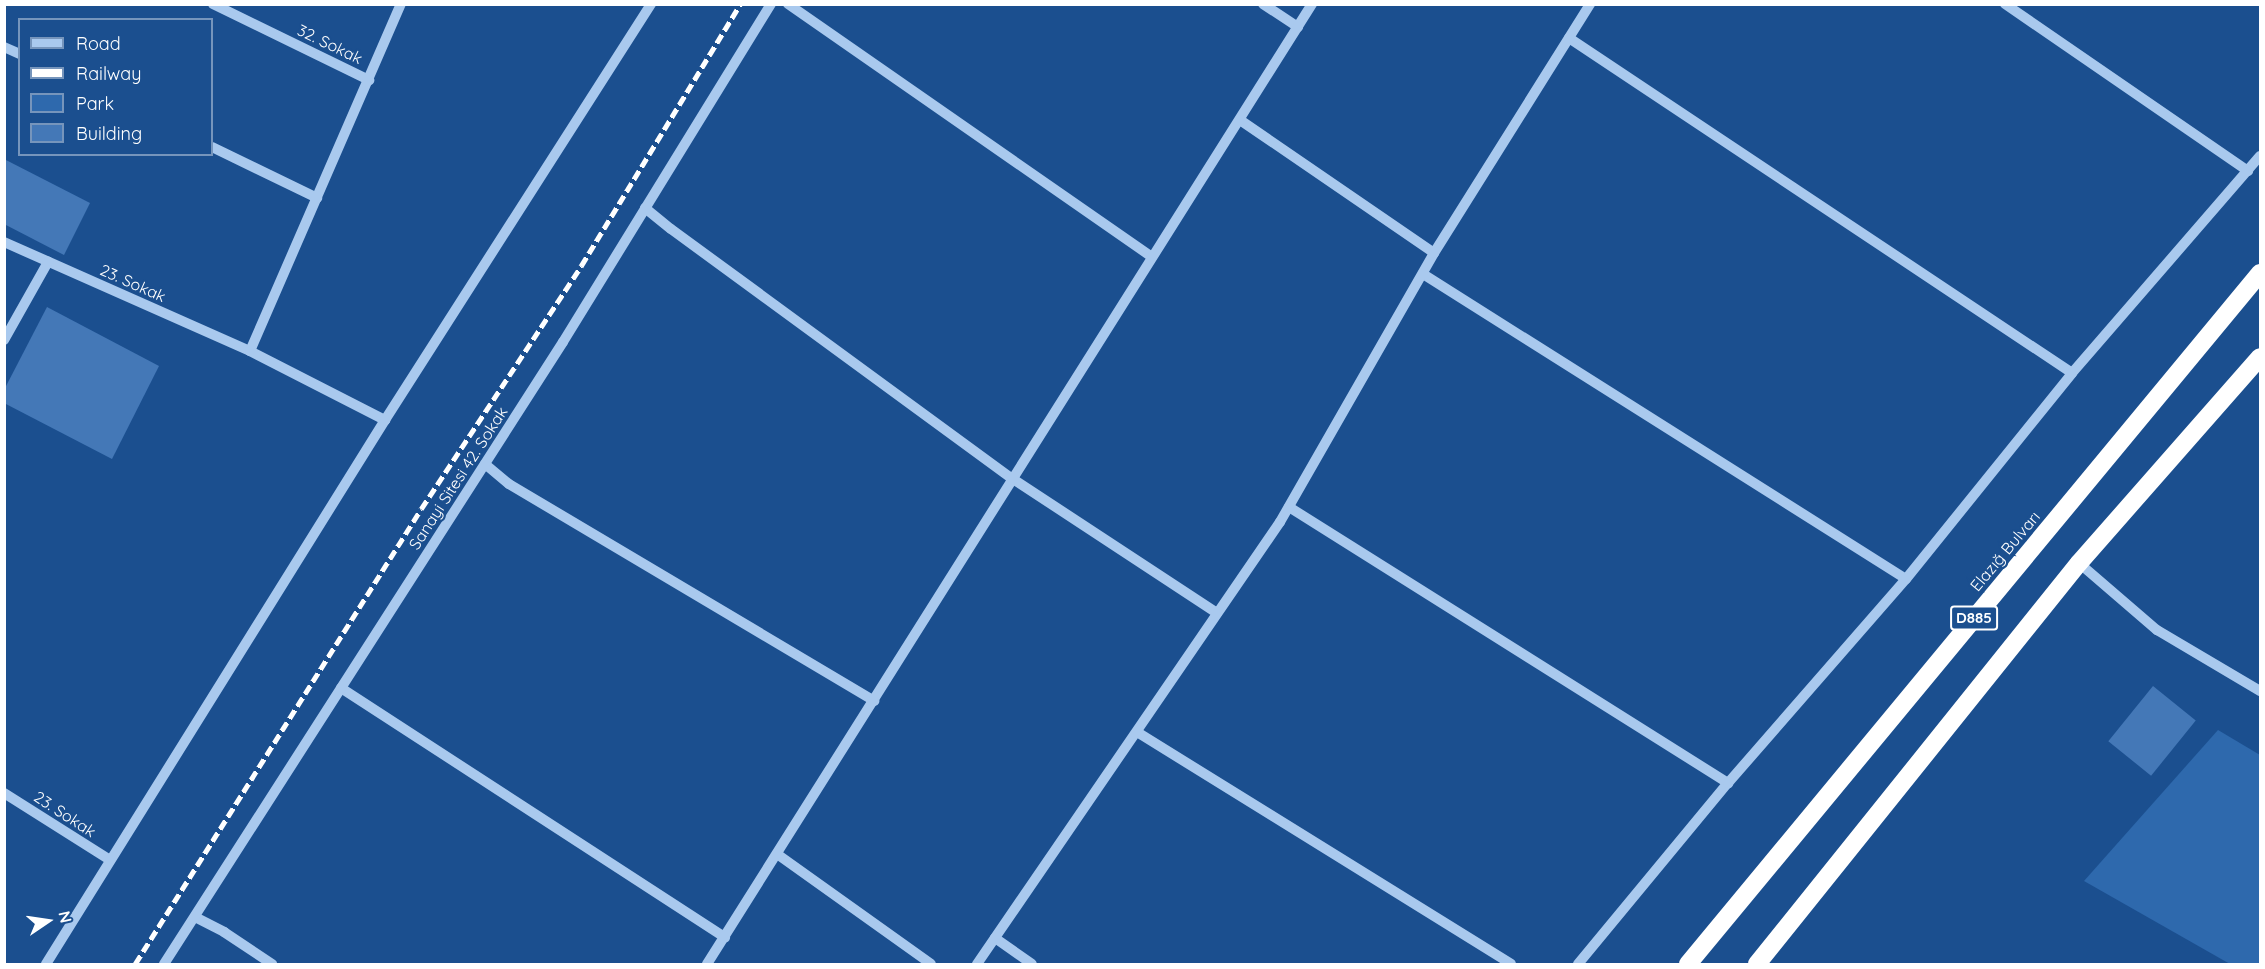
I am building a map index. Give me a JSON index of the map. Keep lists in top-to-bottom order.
{
  "streets": {
    "highway": ["Elazığ Bulvarı", "D885"],
    "street": ["32. Sokak", "23. Sokak", "Sanayi Sitesi 42. Sokak"]
  },
  "legend": [
    "Road",
    "Railway",
    "Park",
    "Building"
  ],
  "north": "right"
}
